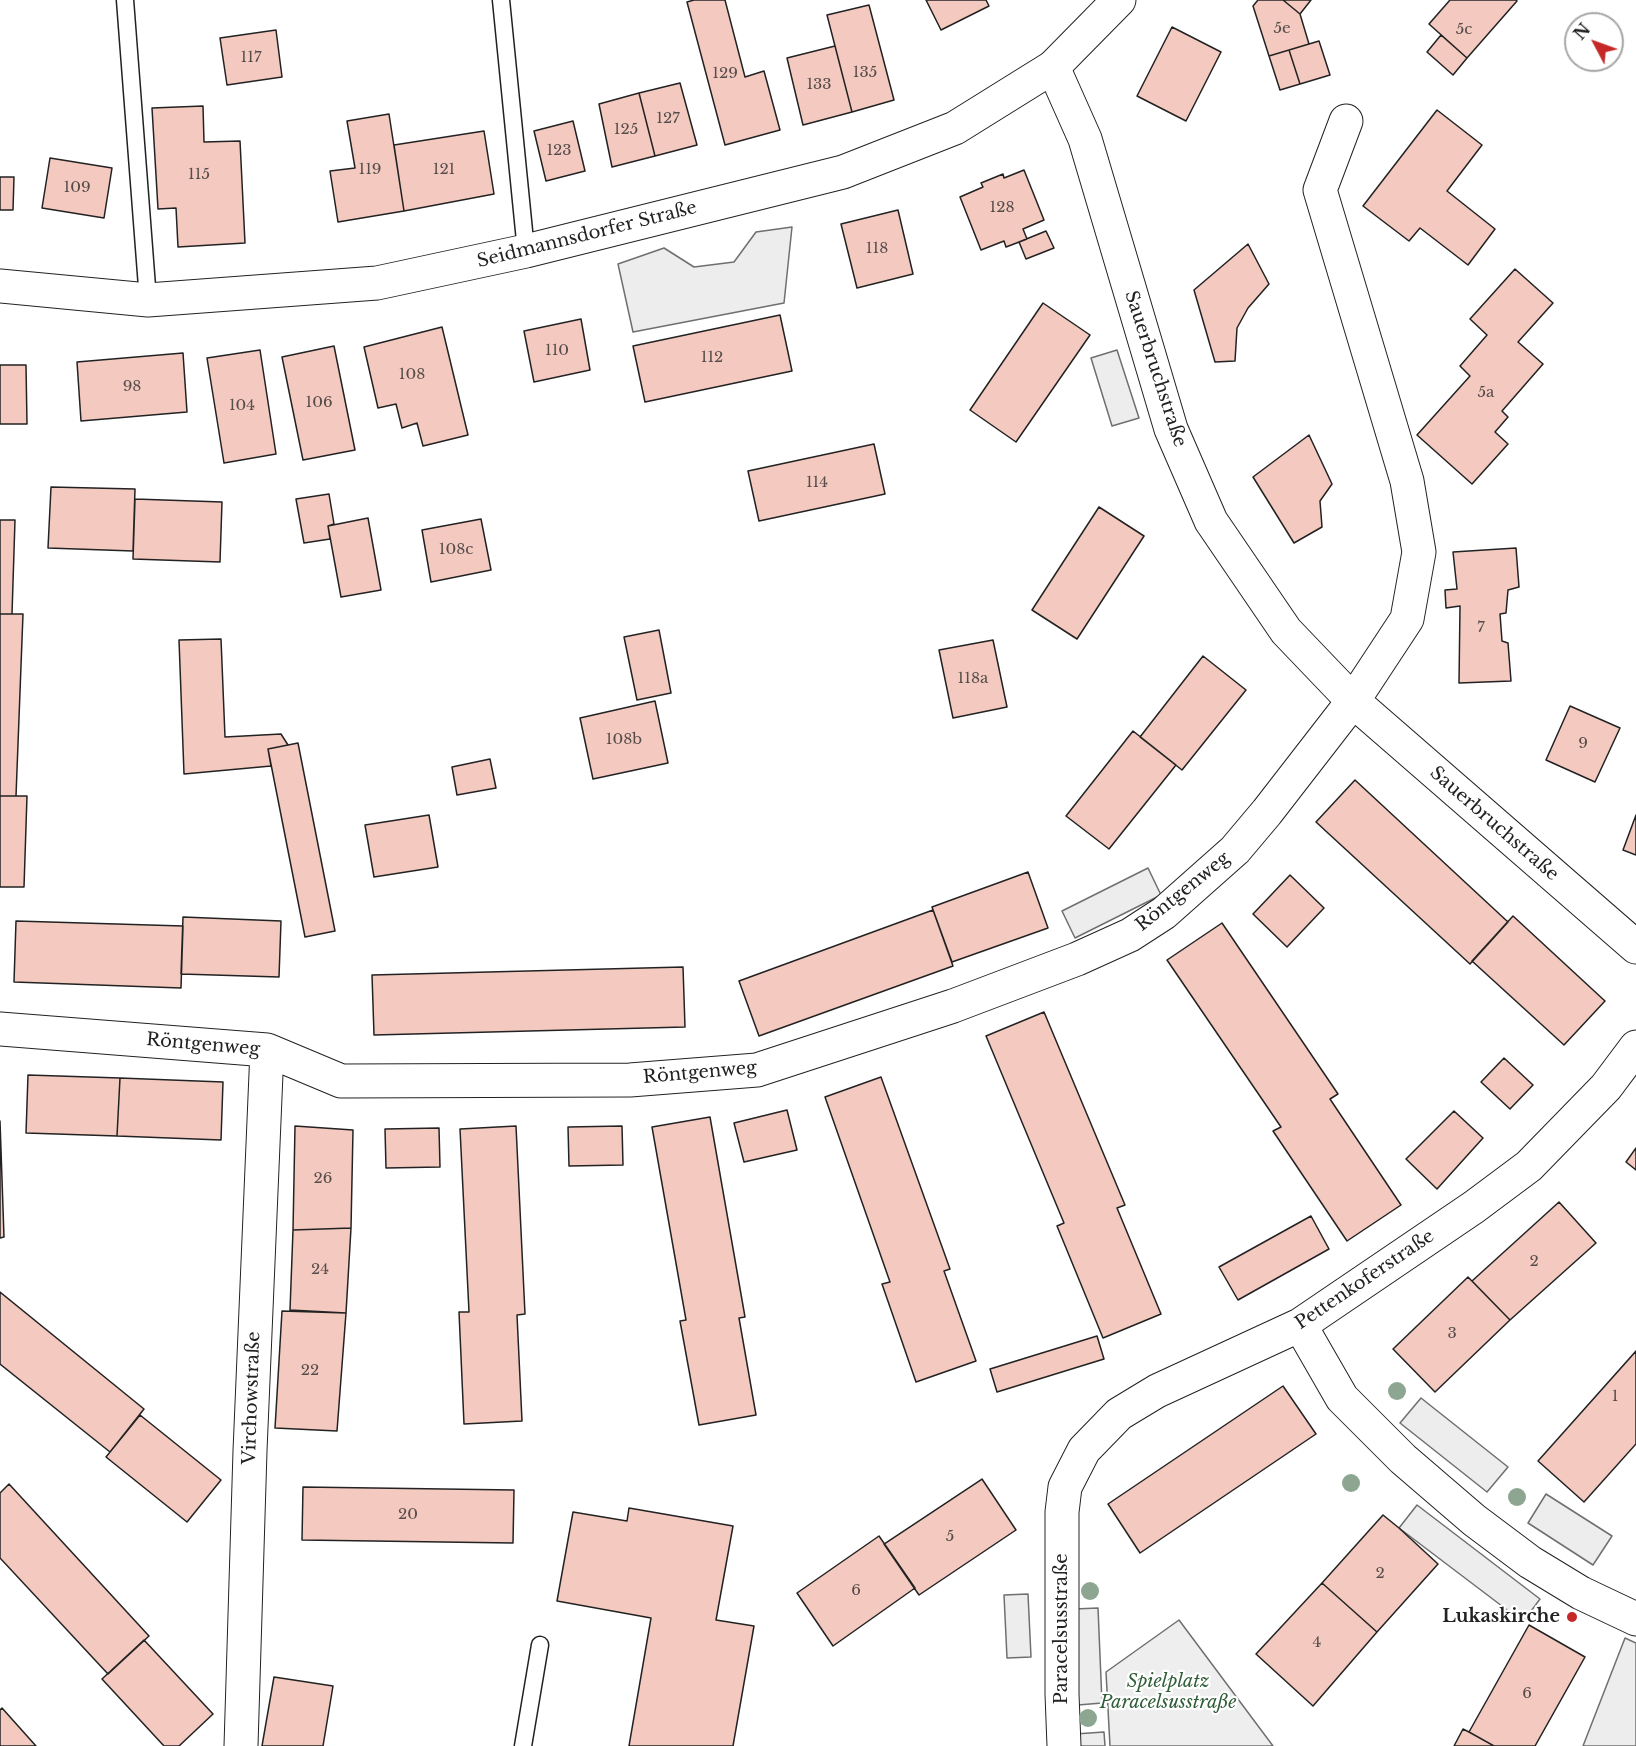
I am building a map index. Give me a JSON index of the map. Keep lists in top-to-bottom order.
{
  "streets": {
    "street": [
      "Seidmannsdorfer Straße",
      "Sauerbruchstraße",
      "Röntgenweg",
      "Pettenkoferstraße",
      "Virchowstraße",
      "Paracelsusstraße"
    ]
  },
  "crossings": [
    ["Seidmannsdorfer Straße", "Sauerbruchstraße"],
    ["Sauerbruchstraße", "Röntgenweg"],
    ["Röntgenweg", "Virchowstraße"],
    ["Pettenkoferstraße", "Paracelsusstraße"]
  ],
  "parks": ["Spielplatz Paracelsusstraße"],
  "places": ["Lukaskirche"],
  "house_numbers": [
    "5e",
    "5c",
    "117",
    "135",
    "129",
    "133",
    "127",
    "125",
    "123",
    "119",
    "121",
    "115",
    "109",
    "128",
    "118",
    "110",
    "112",
    "108",
    "98",
    "5a",
    "106",
    "104",
    "114",
    "108c",
    "7",
    "118a",
    "108b",
    "9",
    "26",
    "2",
    "24",
    "3",
    "22",
    "1",
    "20",
    "5",
    "2",
    "6",
    "4",
    "6"
  ],
  "north": "top left"
}
